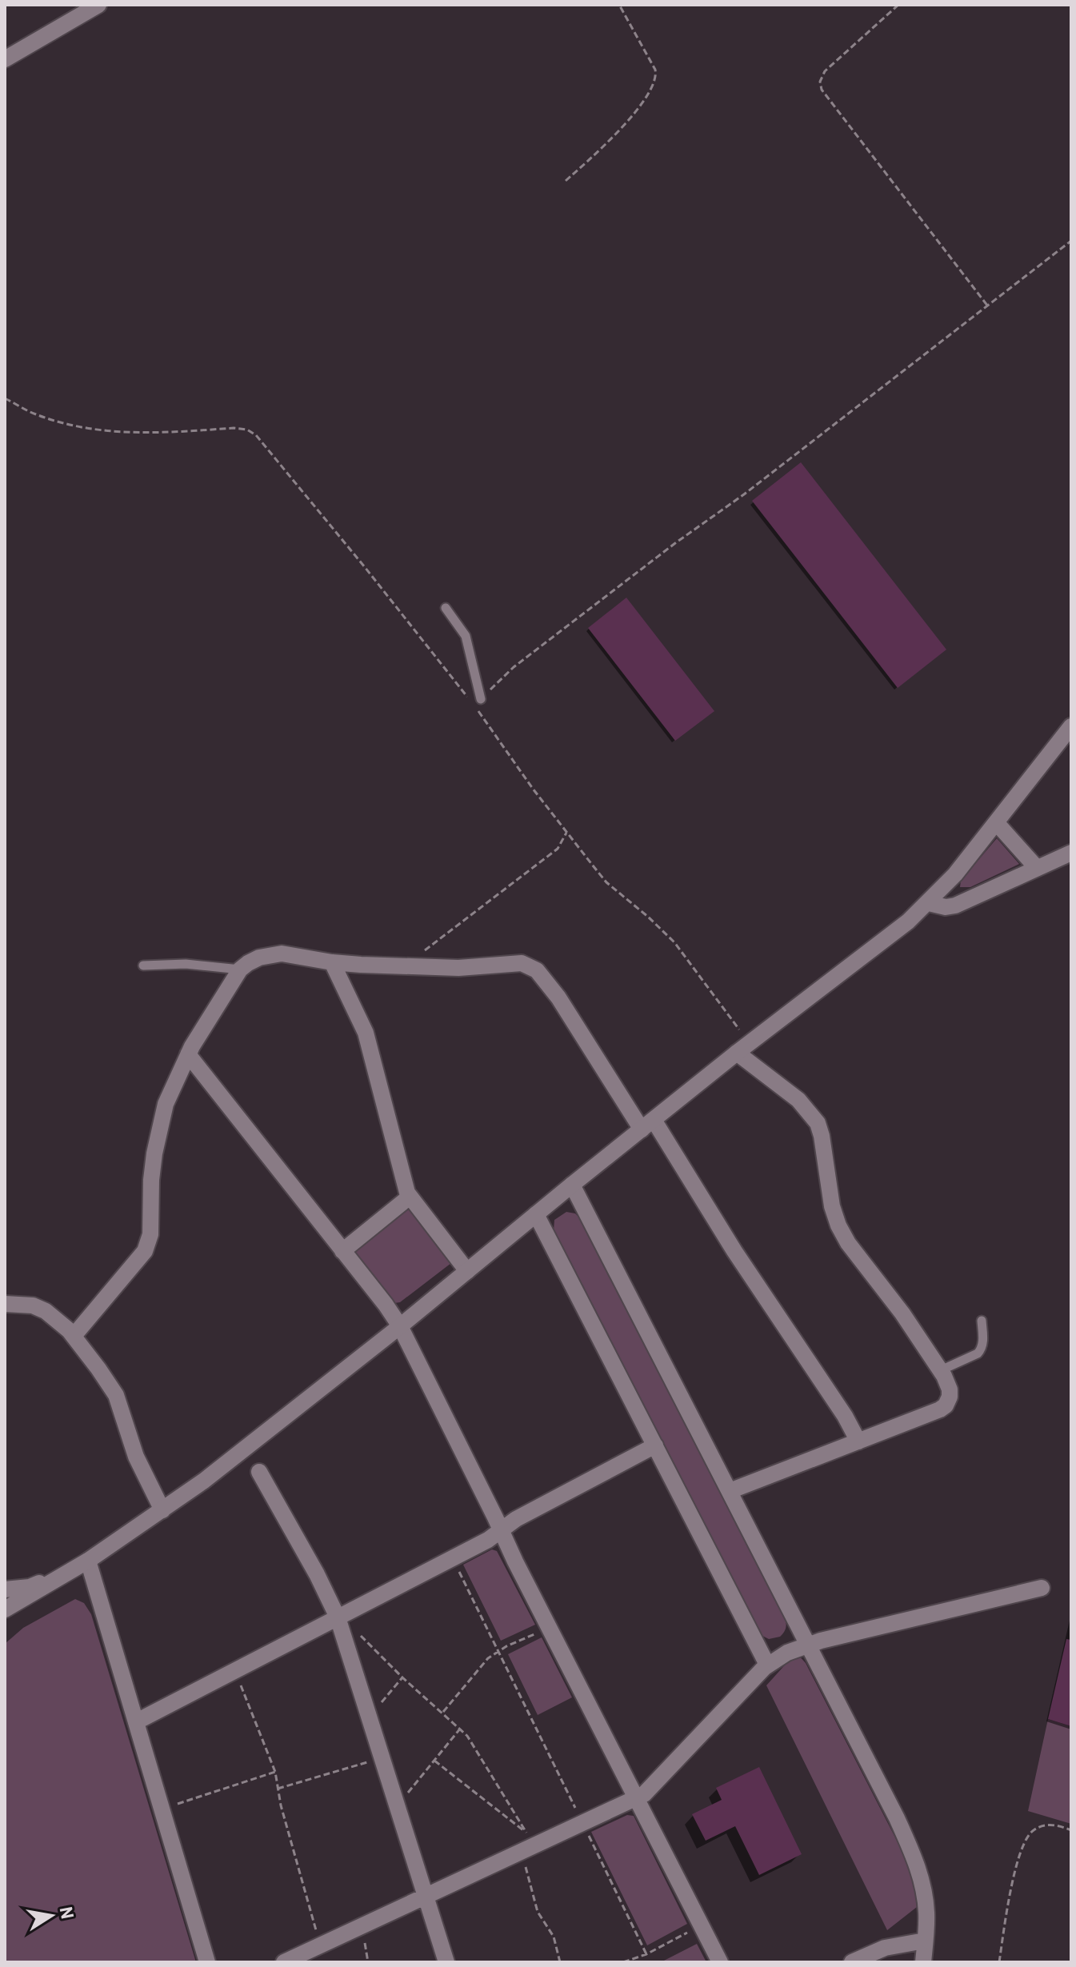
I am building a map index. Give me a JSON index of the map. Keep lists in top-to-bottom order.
{
  "north": "right"
}
